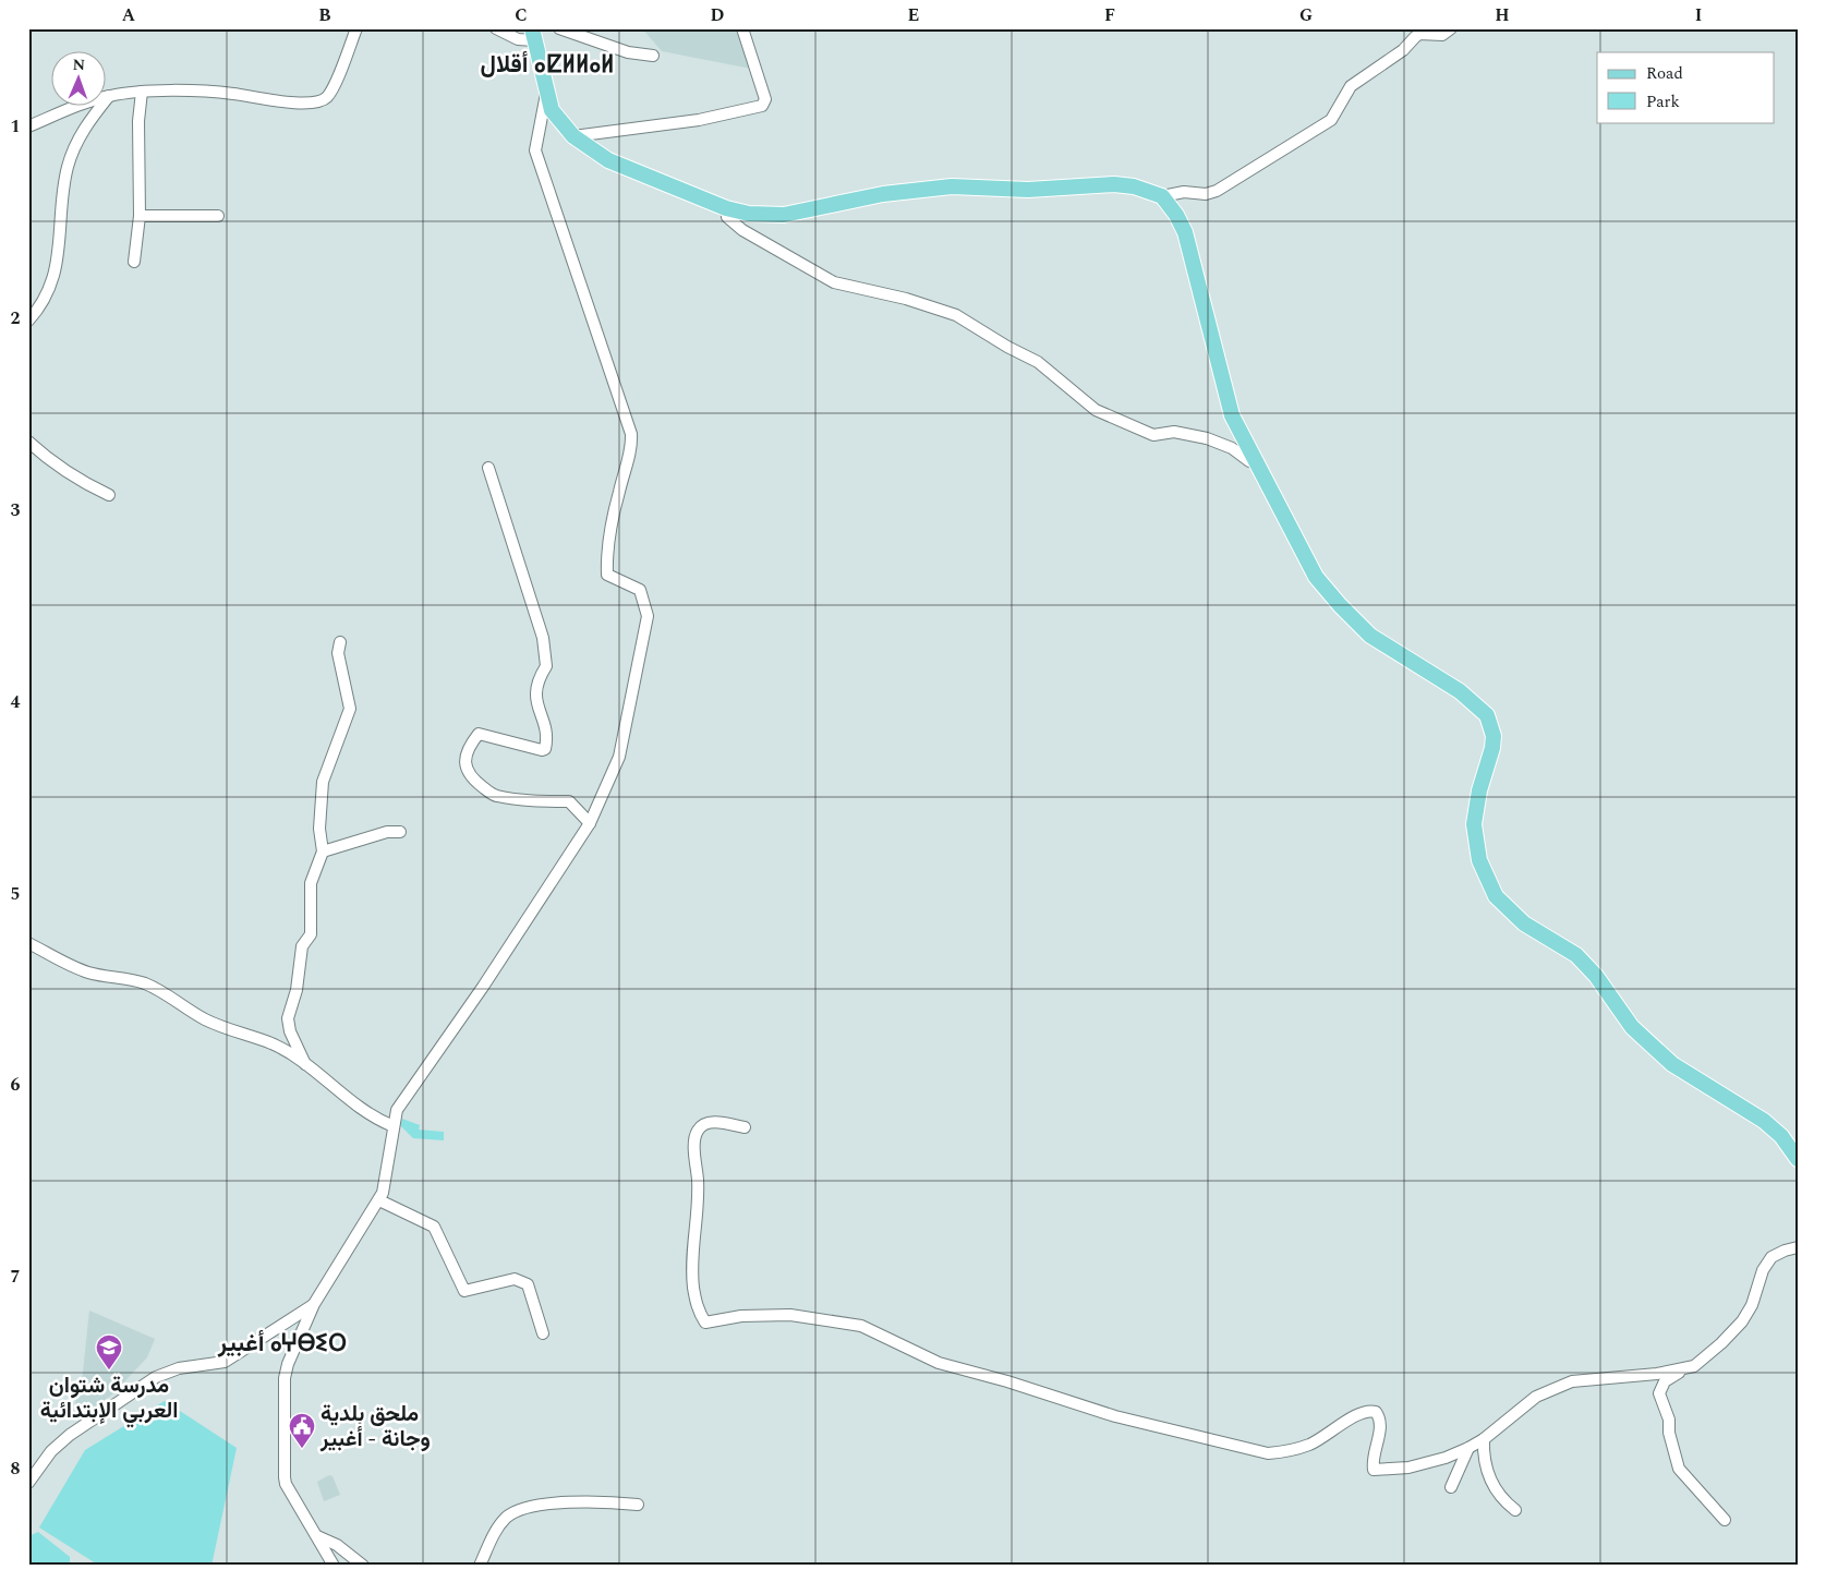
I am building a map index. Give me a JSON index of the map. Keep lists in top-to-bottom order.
{
  "districts": ["أقلال ⴰⵇⵍⵍⴰⵍ", "أغبير ⴰⵖⴱⵉⵔ"],
  "places": {
    "school or university": ["مدرسة شتوان العربي الإبتدائية"],
    "public building": ["ملحق بلدية وجانة - أغبير"]
  },
  "legend": ["Road", "Park"],
  "north": "top",
  "grid": {
    "columns": [
      "A",
      "B",
      "C",
      "D",
      "E",
      "F",
      "G",
      "H",
      "I"
    ],
    "rows": [
      "1",
      "2",
      "3",
      "4",
      "5",
      "6",
      "7",
      "8"
    ]
  }
}
